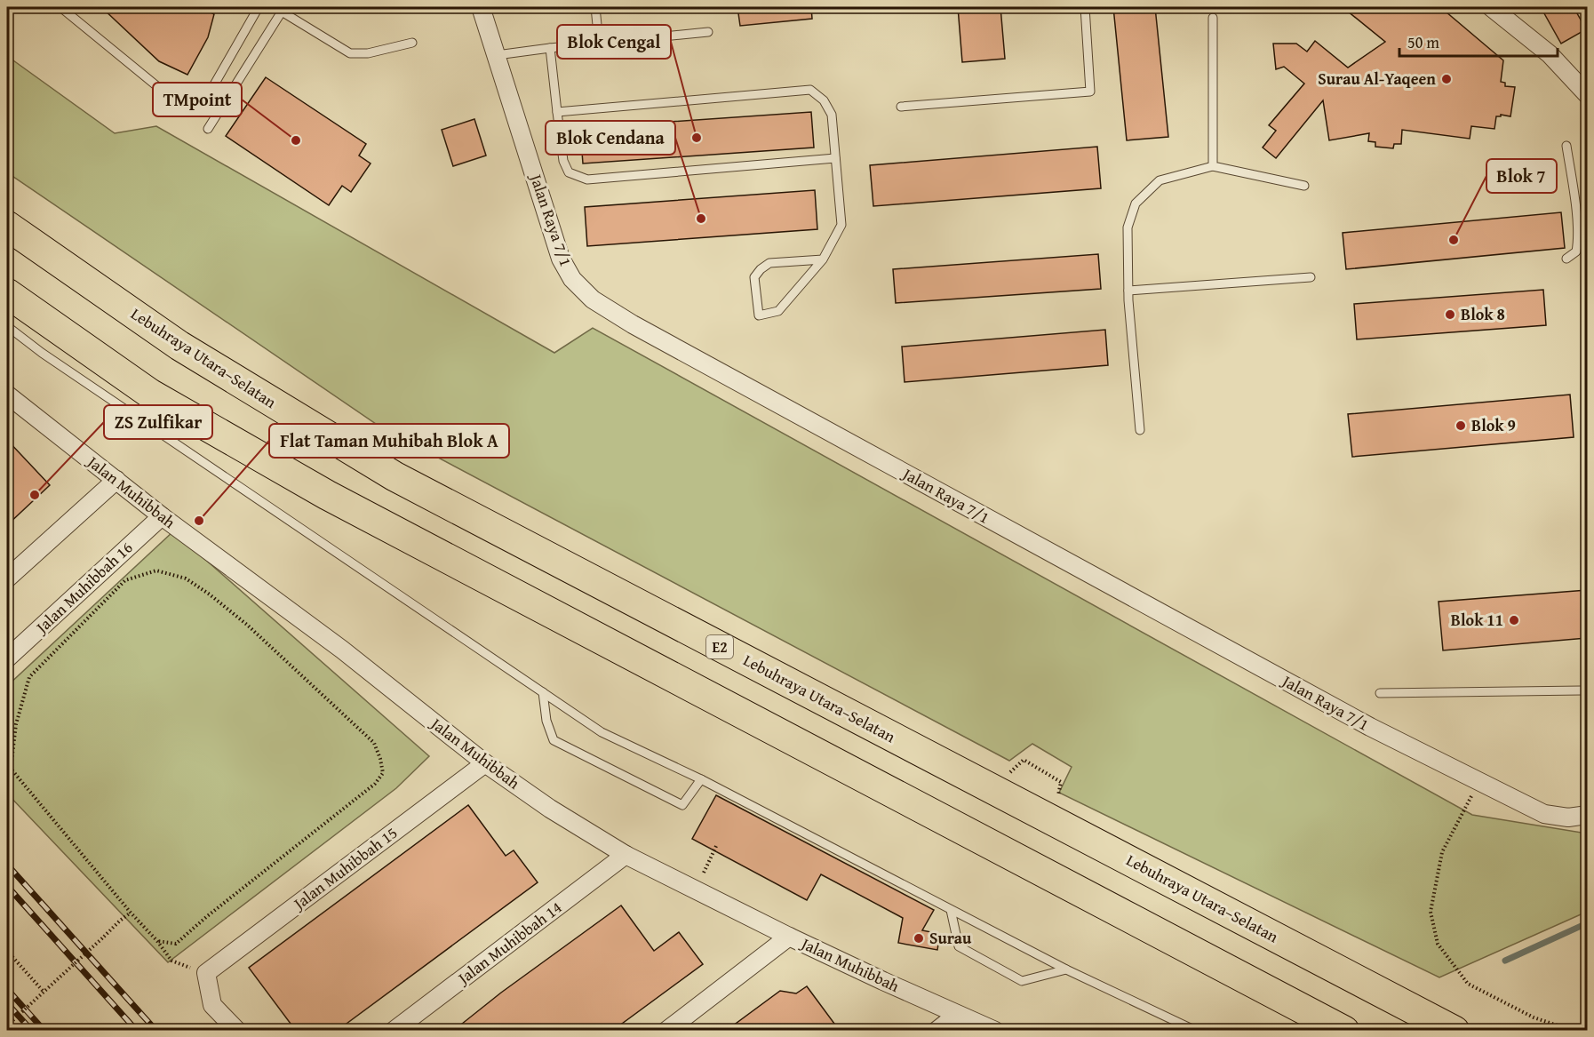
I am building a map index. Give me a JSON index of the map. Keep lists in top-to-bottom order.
{
  "streets": {
    "highway": ["Lebuhraya Utara–Selatan", "E2"],
    "street": [
      "Jalan Raya 7/1",
      "Jalan Muhibbah",
      "Jalan Muhibbah 16",
      "Jalan Muhibbah 15",
      "Jalan Muhibbah 14"
    ]
  },
  "crossings": [
    ["Jalan Muhibbah", "Jalan Muhibbah 16"],
    ["Jalan Muhibbah", "Jalan Muhibbah 15"],
    ["Jalan Muhibbah", "Jalan Muhibbah 14"]
  ],
  "places": [
    "Surau Al-Yaqeen",
    "Blok Cengal",
    "TMpoint",
    "Blok Cendana",
    "Blok 7",
    "Blok 8",
    "Blok 9",
    "ZS Zulfikar",
    "Flat Taman Muhibah Blok A",
    "Blok 11",
    "Surau"
  ],
  "scale_bar": "50 m"
}
